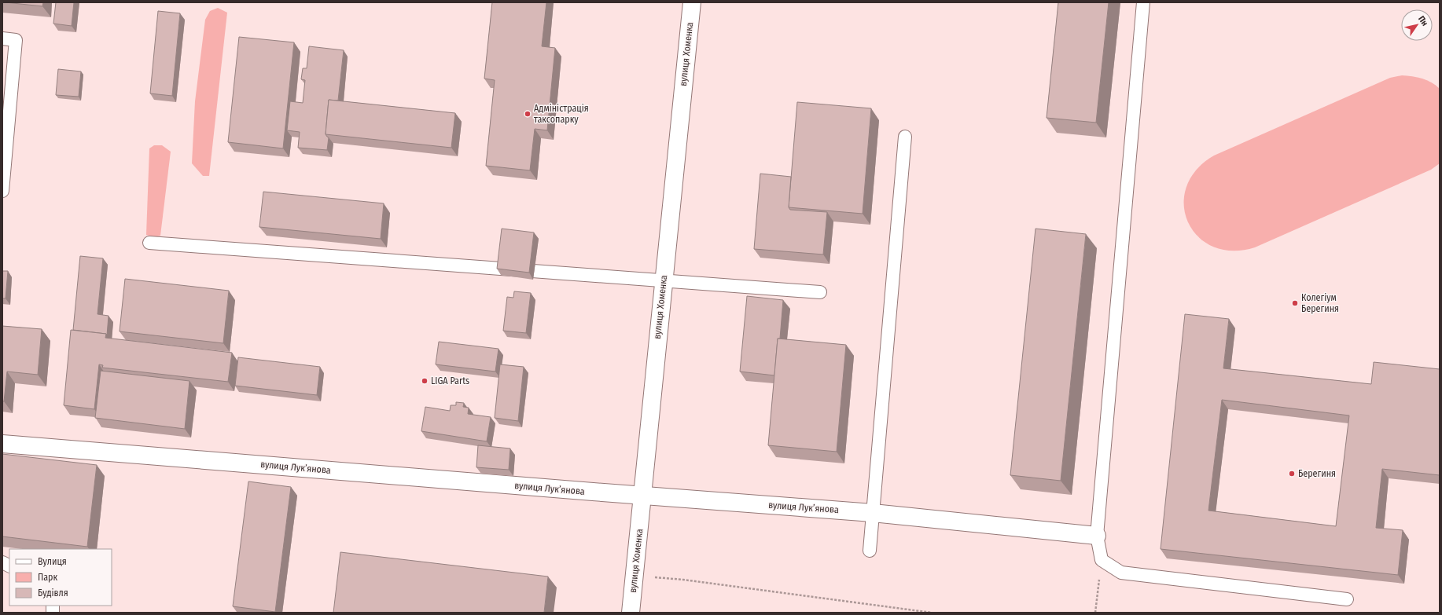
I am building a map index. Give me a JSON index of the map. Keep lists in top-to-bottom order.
{
  "streets": {
    "street": ["вулиця Хоменка", "вулиця Лукʼянова"]
  },
  "crossings": [
    ["вулиця Хоменка", "вулиця Лукʼянова"]
  ],
  "places": [
    "Адміністрація таксопарку",
    "Колегіум Берегиня",
    "LIGA Parts",
    "Берегиня"
  ],
  "legend": ["Вулиця", "Парк", "Будівля"],
  "north": "top right"
}
